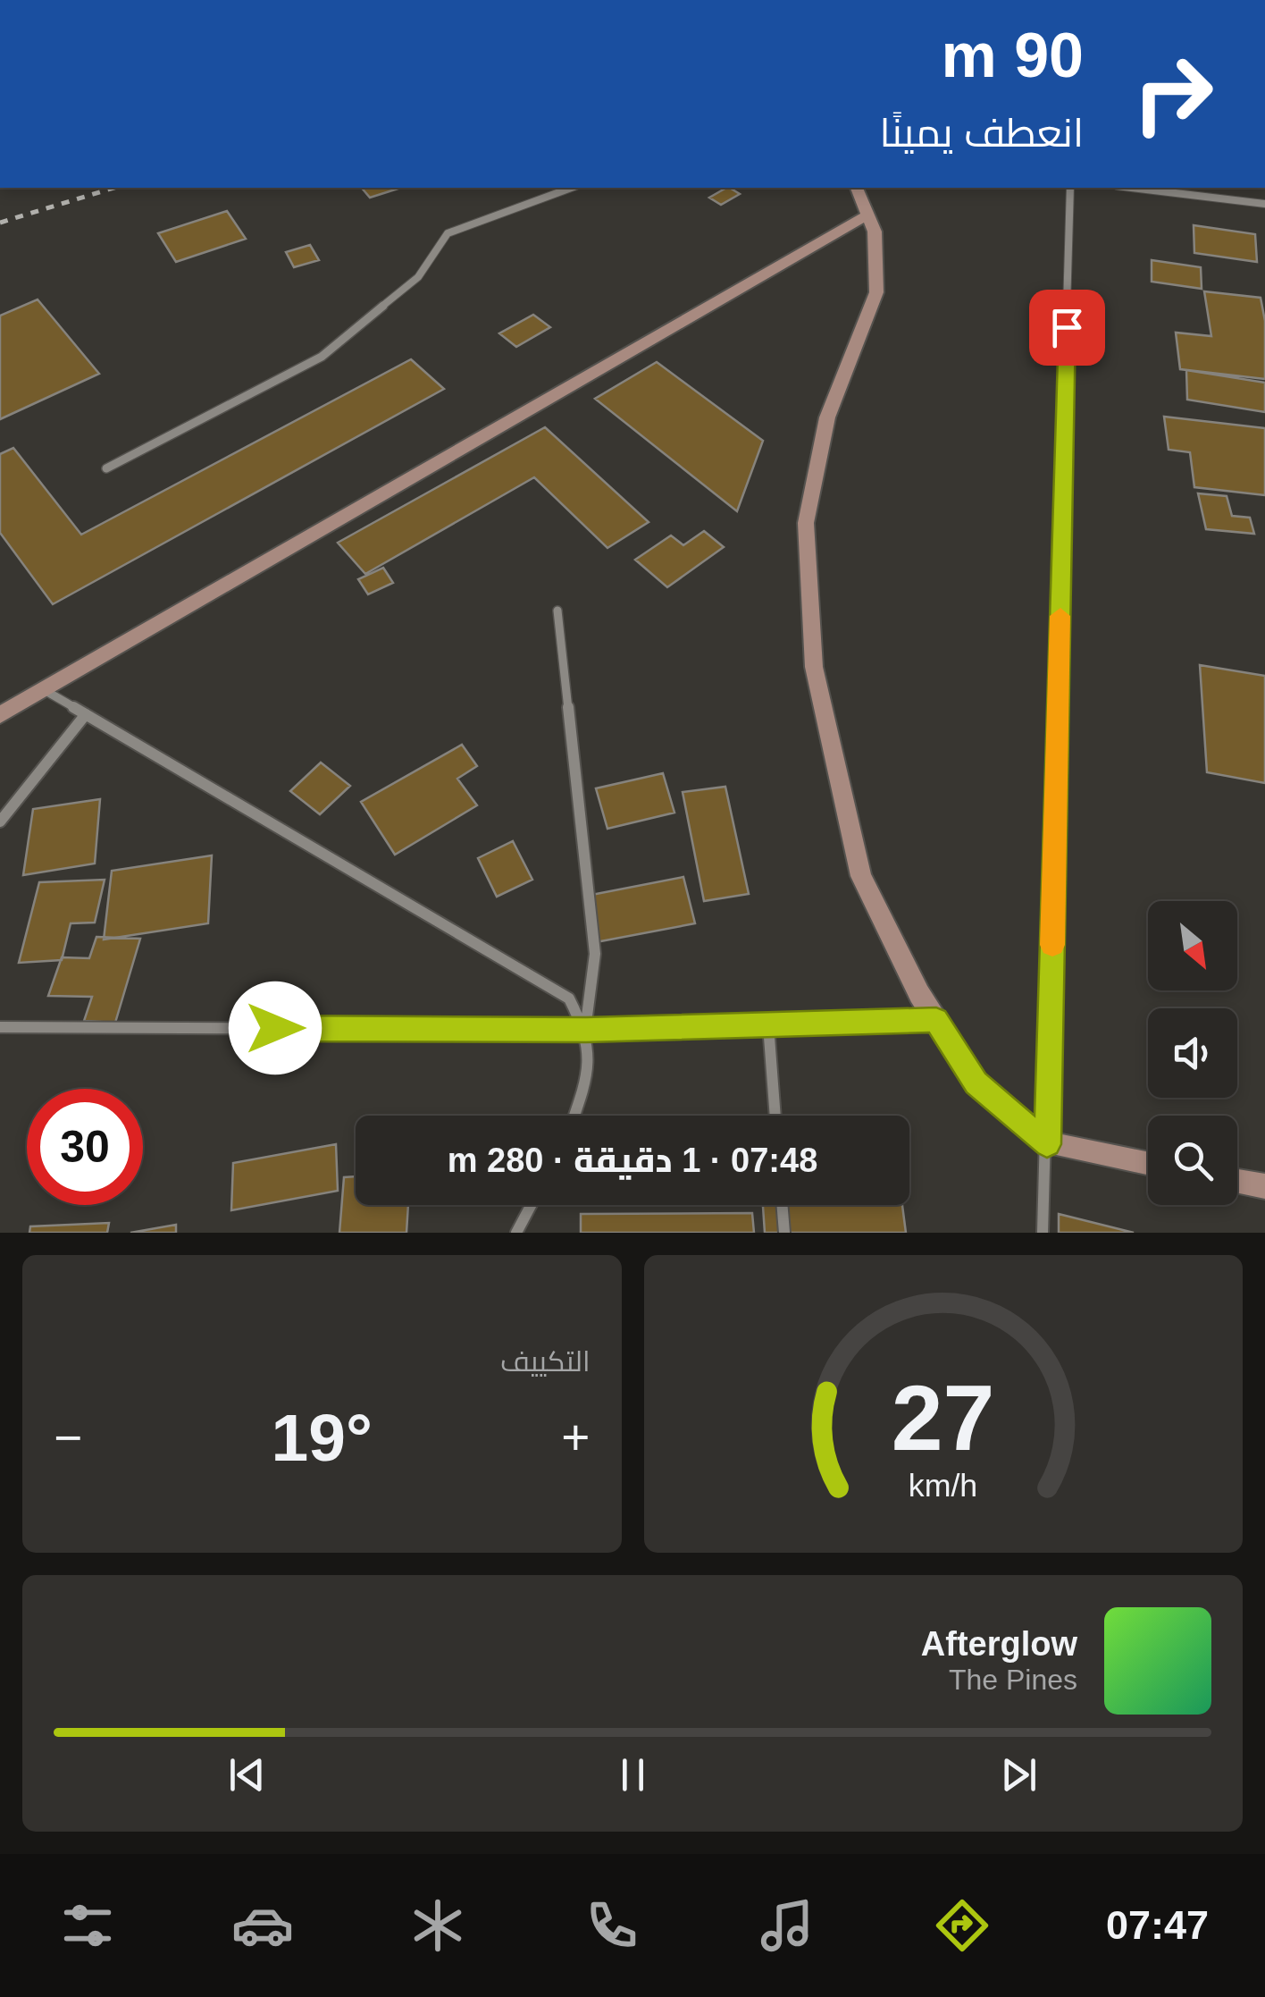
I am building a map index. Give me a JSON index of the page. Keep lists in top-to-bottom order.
{
  "north": "bottom right",
  "page": {
    "turn": ["90 m", "انعطف يمينًا"],
    "limit": "30",
    "trip": "07:48 · 1 دقيقة · 280 m",
    "tile": "التكييف",
    "heat": ["−", "19°", "+"],
    "song": ["Afterglow", "The Pines"],
    "tabs": "07:47",
    "gauge": ["27", "km/h"]
  }
}
